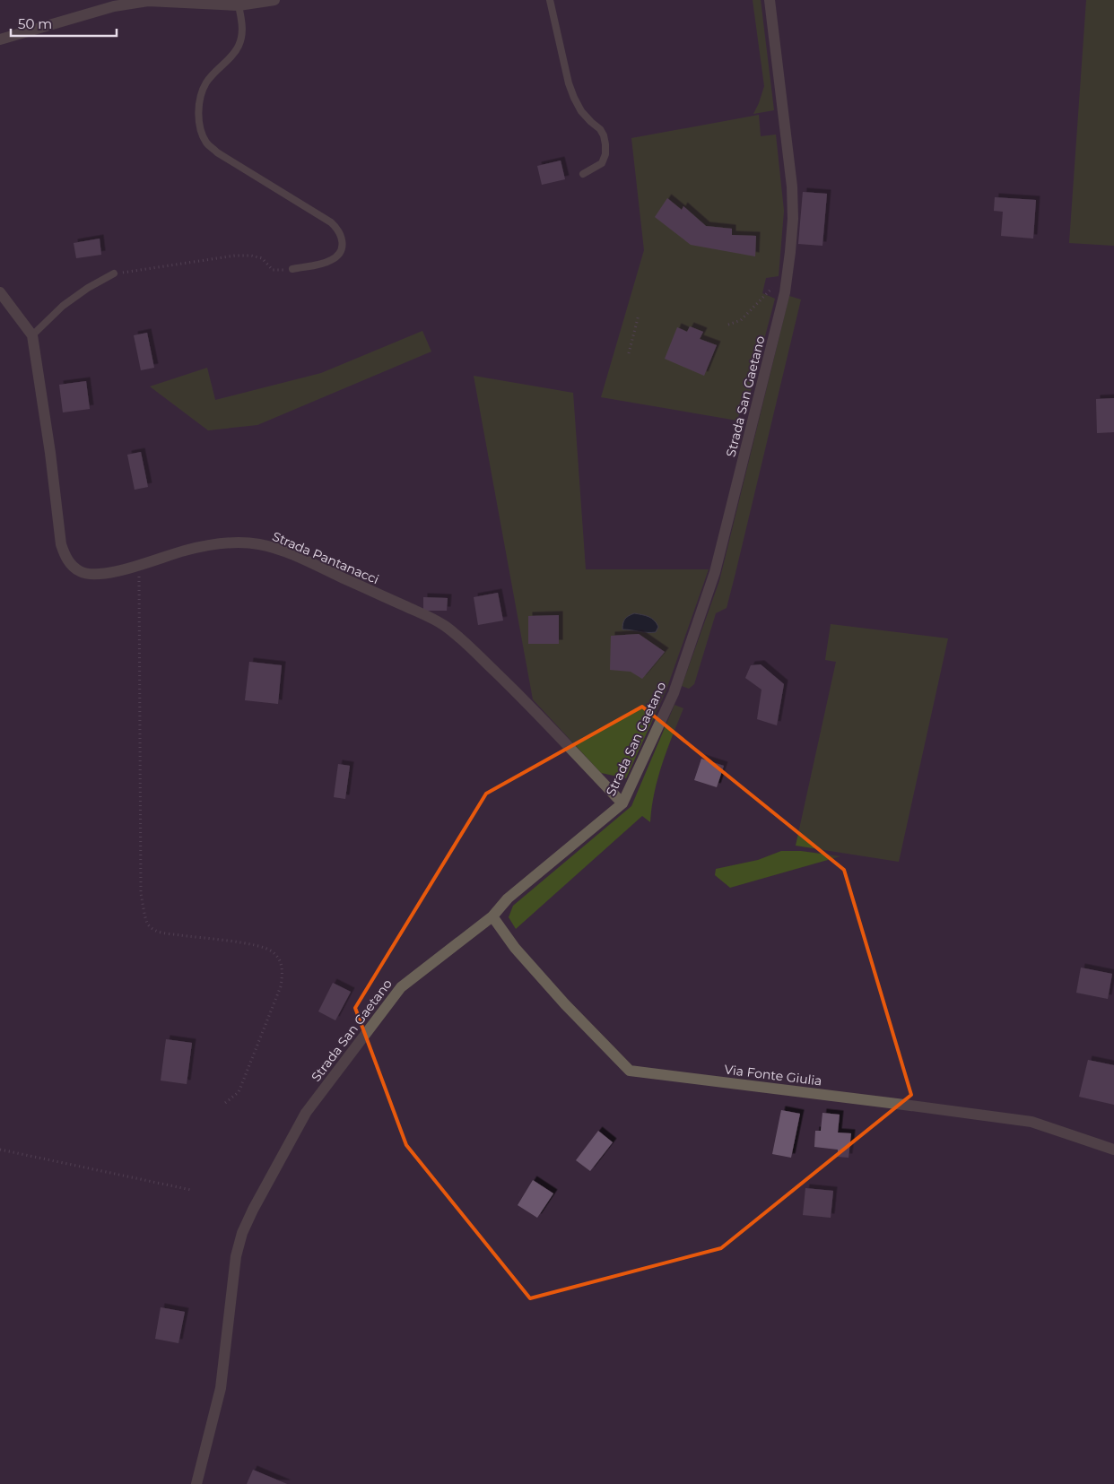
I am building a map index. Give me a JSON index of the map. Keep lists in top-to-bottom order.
{
  "streets": {
    "street": ["Strada San Gaetano", "Strada Pantanacci", "Via Fonte Giulia"]
  },
  "crossings": [
    ["Strada San Gaetano", "Strada Pantanacci"],
    ["Strada San Gaetano", "Via Fonte Giulia"]
  ],
  "scale_bar": "50 m"
}
